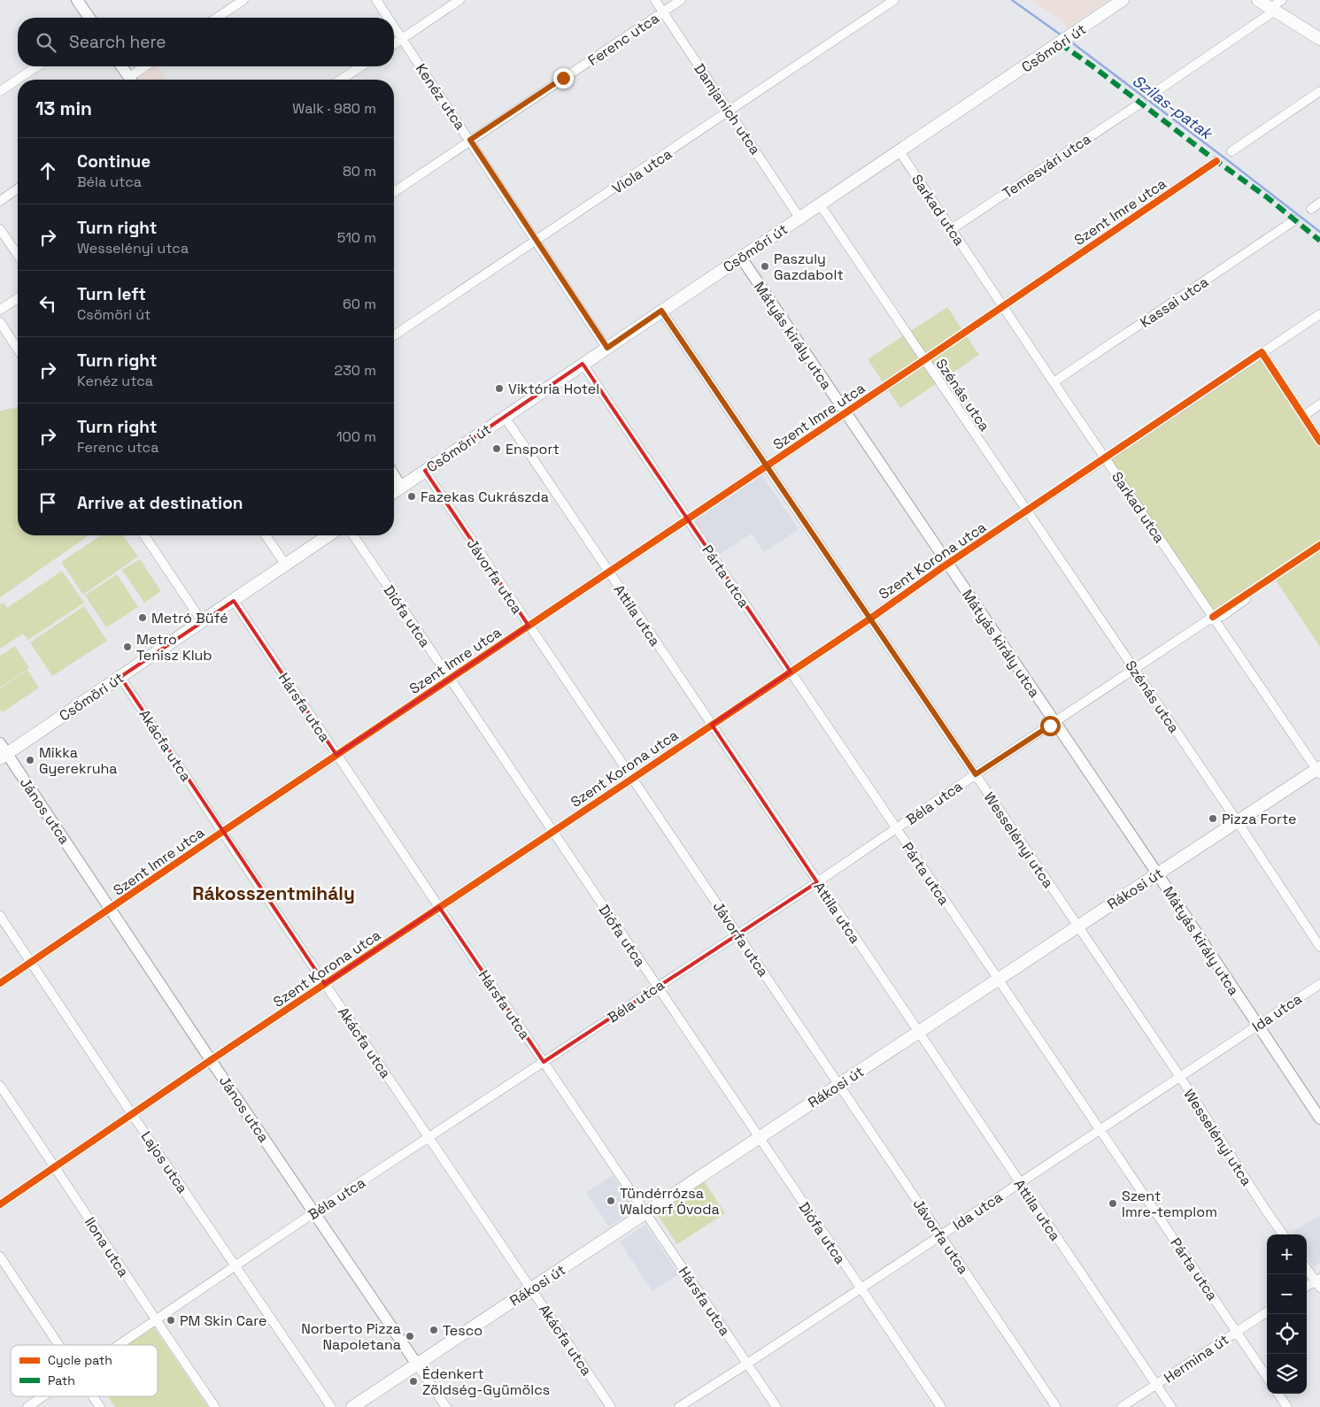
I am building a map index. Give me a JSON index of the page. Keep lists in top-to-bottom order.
{
  "streets": {
    "main road": ["Csömöri út", "Rákosi út"],
    "street": [
      "Ferenc utca",
      "Kenéz utca",
      "Damjanich utca",
      "Temesvári utca",
      "Viola utca",
      "Sarkad utca",
      "Szent Imre utca",
      "Kassai utca",
      "Mátyás király utca",
      "Szénás utca",
      "Szent Korona utca",
      "Jávorfa utca",
      "Párta utca",
      "Attila utca",
      "Diófa utca",
      "Hársfa utca",
      "Akácfa utca",
      "Béla utca",
      "János utca",
      "Wesselényi utca",
      "Ida utca",
      "Lajos utca",
      "Ilona utca",
      "Hermina út"
    ]
  },
  "crossings": [
    ["Ferenc utca", "Kenéz utca"],
    ["Ferenc utca", "Damjanich utca"],
    ["Csömöri út", "Kenéz utca"],
    ["Csömöri út", "Damjanich utca"],
    ["Csömöri út", "Sarkad utca"],
    ["Csömöri út", "Mátyás király utca"],
    ["Csömöri út", "Szénás utca"],
    ["Csömöri út", "Jávorfa utca"],
    ["Csömöri út", "Párta utca"],
    ["Csömöri út", "Attila utca"],
    ["Csömöri út", "Hársfa utca"],
    ["Csömöri út", "Akácfa utca"],
    ["Csömöri út", "János utca"],
    ["Csömöri út", "Wesselényi utca"],
    ["Kenéz utca", "Viola utca"],
    ["Damjanich utca", "Viola utca"],
    ["Temesvári utca", "Sarkad utca"],
    ["Sarkad utca", "Szent Imre utca"],
    ["Sarkad utca", "Kassai utca"],
    ["Sarkad utca", "Szent Korona utca"],
    ["Sarkad utca", "Béla utca"],
    ["Sarkad utca", "Rákosi út"],
    ["Szent Imre utca", "Mátyás király utca"],
    ["Szent Imre utca", "Szénás utca"],
    ["Szent Imre utca", "Jávorfa utca"],
    ["Szent Imre utca", "Párta utca"],
    ["Szent Imre utca", "Attila utca"],
    ["Szent Imre utca", "Diófa utca"],
    ["Szent Imre utca", "Hársfa utca"],
    ["Szent Imre utca", "Akácfa utca"],
    ["Szent Imre utca", "János utca"],
    ["Szent Imre utca", "Wesselényi utca"],
    ["Szent Imre utca", "Lajos utca"],
    ["Mátyás király utca", "Szent Korona utca"],
    ["Mátyás király utca", "Béla utca"],
    ["Mátyás király utca", "Rákosi út"],
    ["Mátyás király utca", "Ida utca"],
    ["Szénás utca", "Szent Korona utca"],
    ["Szénás utca", "Béla utca"],
    ["Szénás utca", "Rákosi út"],
    ["Szent Korona utca", "Jávorfa utca"],
    ["Szent Korona utca", "Párta utca"],
    ["Szent Korona utca", "Attila utca"],
    ["Szent Korona utca", "Diófa utca"],
    ["Szent Korona utca", "Hársfa utca"],
    ["Szent Korona utca", "Akácfa utca"],
    ["Szent Korona utca", "János utca"],
    ["Szent Korona utca", "Wesselényi utca"],
    ["Szent Korona utca", "Lajos utca"],
    ["Szent Korona utca", "Ilona utca"],
    ["Jávorfa utca", "Béla utca"],
    ["Jávorfa utca", "Rákosi út"],
    ["Jávorfa utca", "Ida utca"],
    ["Párta utca", "Béla utca"],
    ["Párta utca", "Rákosi út"],
    ["Párta utca", "Ida utca"],
    ["Párta utca", "Hermina út"],
    ["Attila utca", "Béla utca"],
    ["Attila utca", "Rákosi út"],
    ["Attila utca", "Ida utca"],
    ["Attila utca", "Hermina út"],
    ["Diófa utca", "Béla utca"],
    ["Diófa utca", "Rákosi út"],
    ["Diófa utca", "Ida utca"],
    ["Hársfa utca", "Béla utca"],
    ["Hársfa utca", "Rákosi út"],
    ["Hársfa utca", "Ida utca"],
    ["Akácfa utca", "Béla utca"],
    ["Akácfa utca", "Rákosi út"],
    ["Béla utca", "János utca"],
    ["Béla utca", "Wesselényi utca"],
    ["Béla utca", "Lajos utca"],
    ["Béla utca", "Ilona utca"],
    ["János utca", "Rákosi út"],
    ["Wesselényi utca", "Rákosi út"],
    ["Wesselényi utca", "Ida utca"]
  ],
  "districts": ["Rákosszentmihály"],
  "water": ["Szilas-patak"],
  "places": [
    "Paszuly Gazdabolt",
    "Viktória Hotel",
    "Ensport",
    "Fazekas Cukrászda",
    "Metró Büfé",
    "Metro Tenisz Klub",
    "Mikka Gyerekruha",
    "Pizza Forte",
    "Tündérrózsa Waldorf Óvoda",
    "Szent Imre-templom",
    "PM Skin Care",
    "Tesco",
    "Norberto Pizza Napoletana",
    "Édenkert Zöldség-Gyümölcs"
  ],
  "legend": ["Cycle path", "Path"],
  "page": {
    "search": "Search here",
    "heading": ["13 min", "Walk · 980 m"],
    "list": [
      ["Continue", "Béla utca", "80 m"],
      ["Turn right", "Wesselényi utca", "510 m"],
      ["Turn left", "Csömöri út", "60 m"],
      ["Turn right", "Kenéz utca", "230 m"],
      ["Turn right", "Ferenc utca", "100 m"],
      "Arrive at destination"
    ],
    "map_buttons": ["+", "−"]
  }
}
